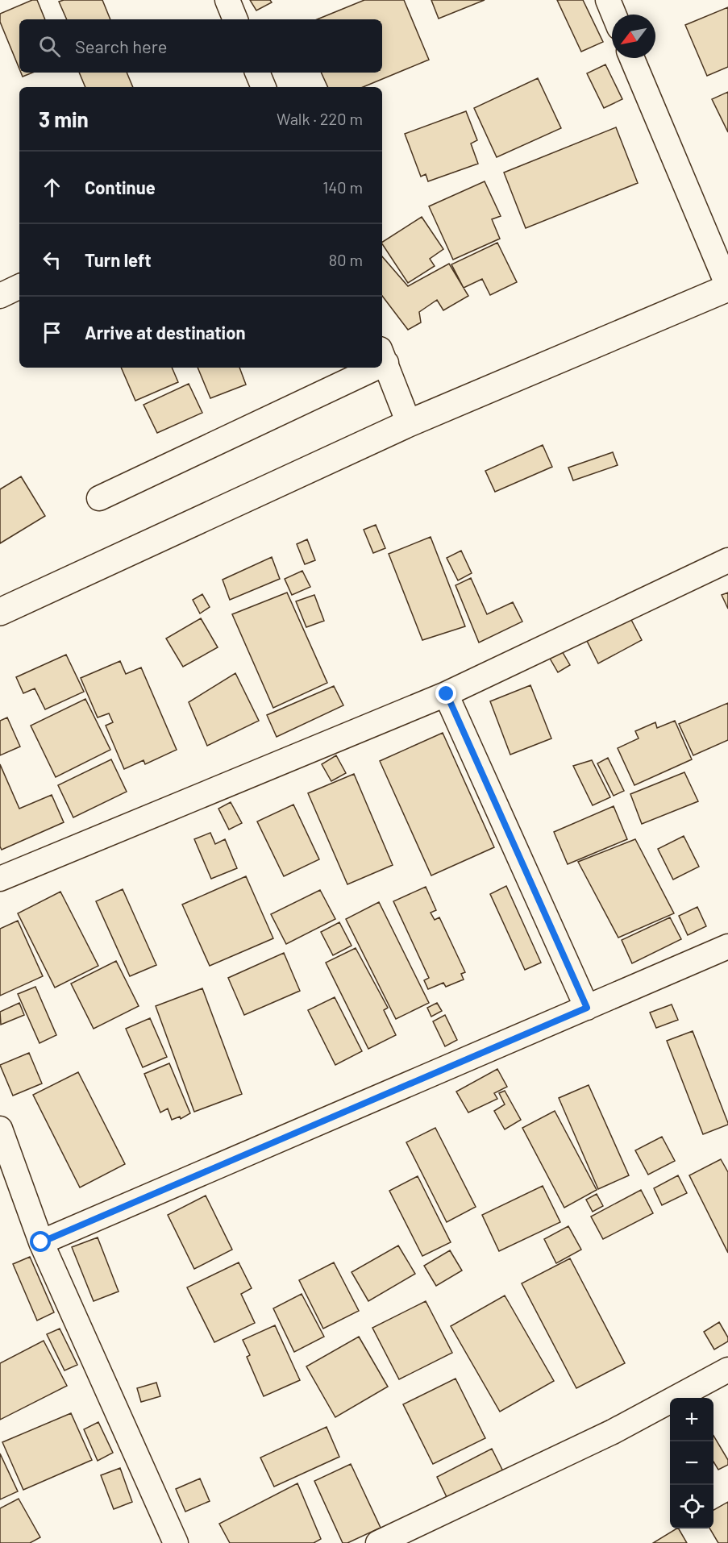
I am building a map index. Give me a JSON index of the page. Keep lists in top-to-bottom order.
{
  "north": "bottom left",
  "page": {
    "search": "Search here",
    "heading": ["3 min", "Walk · 220 m"],
    "list": [
      ["Continue", "140 m"],
      ["Turn left", "80 m"],
      "Arrive at destination"
    ],
    "map_buttons": ["+", "−"]
  }
}
